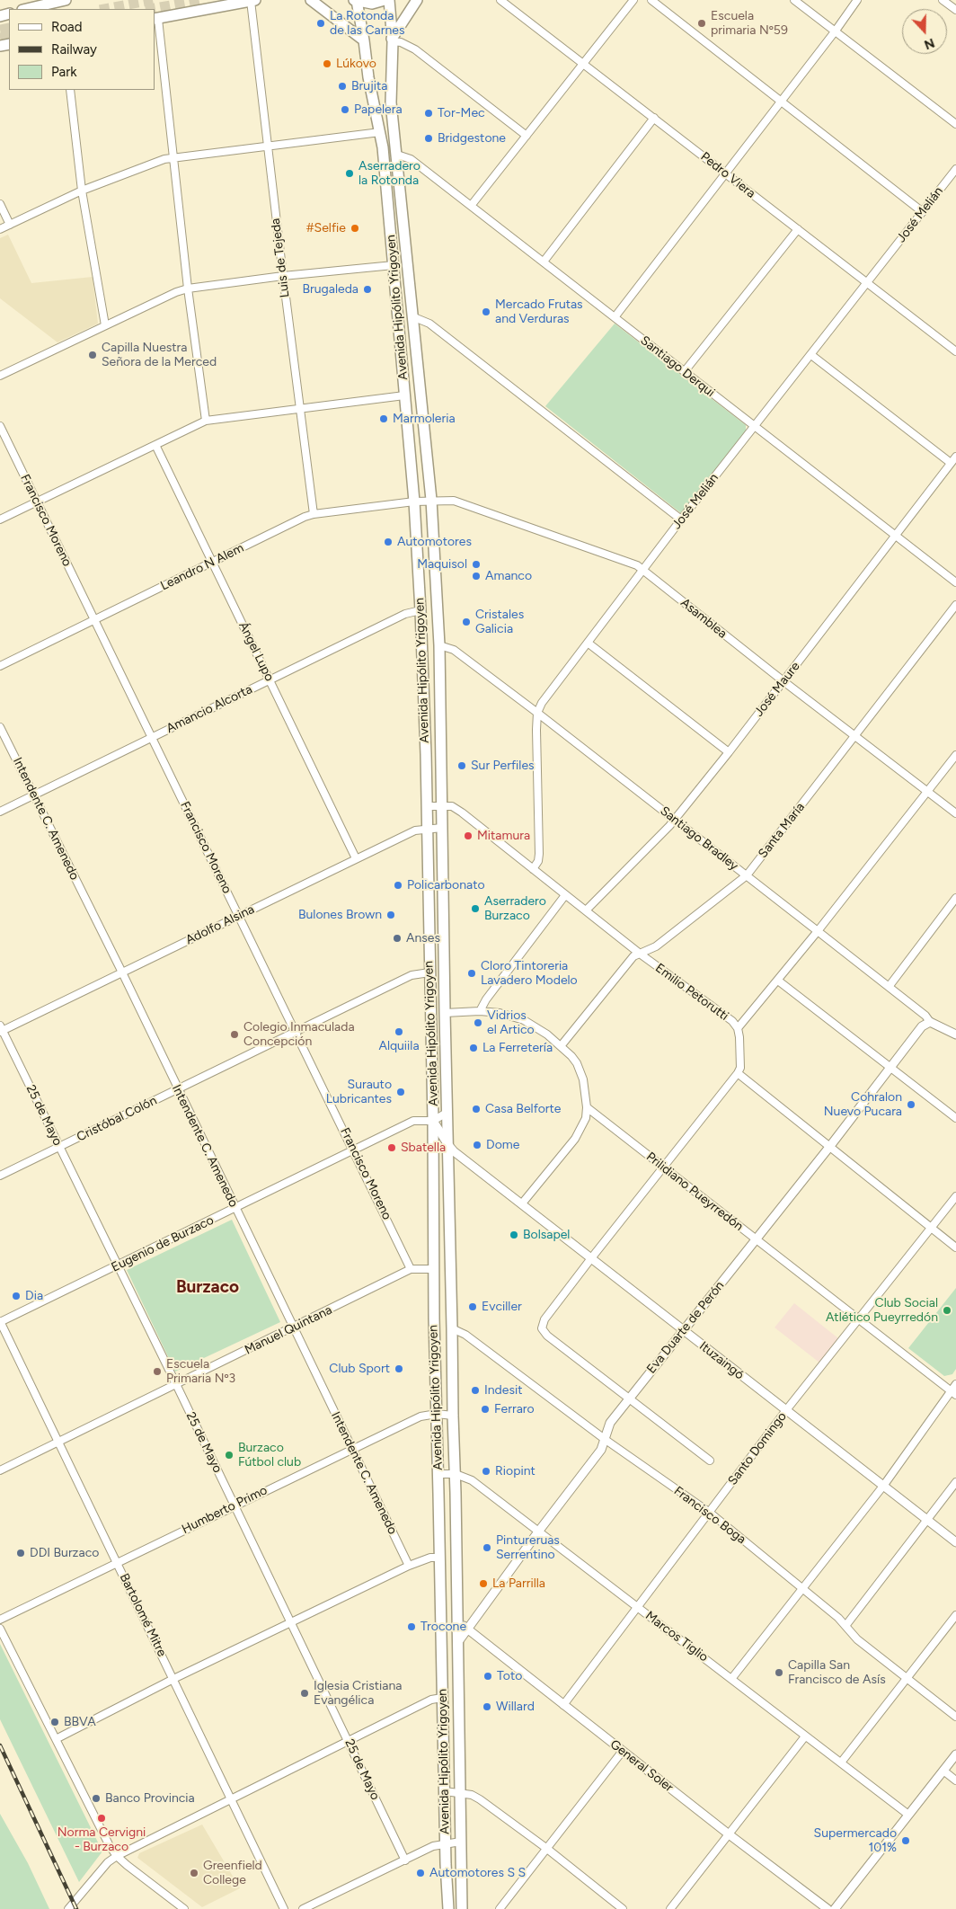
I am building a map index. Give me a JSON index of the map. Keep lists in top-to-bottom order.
{
  "streets": {
    "main road": ["Avenida Hipólito Yrigoyen"],
    "street": [
      "Pedro Viera",
      "José Melián",
      "Luis de Tejeda",
      "Santiago Derqui",
      "Francisco Moreno",
      "Leandro N Alem",
      "Asamblea",
      "Ángel Lupo",
      "José Maure",
      "Amancio Alcorta",
      "Intendente C. Amenedo",
      "Santa María",
      "Santiago Bradley",
      "Adolfo Alsina",
      "Emilio Petorutti",
      "25 de Mayo",
      "Cristóbal Colón",
      "Prilidiano Pueyrredón",
      "Eugenio de Burzaco",
      "Eva Duarte de Perón",
      "Manuel Quintana",
      "Ituzaingó",
      "Santo Domingo",
      "Humberto Primo",
      "Francisco Boga",
      "Bartolomé Mitre",
      "Marcos Tiglio",
      "General Soler"
    ]
  },
  "crossings": [
    ["Pedro Viera", "José Melián"],
    ["José Melián", "Santiago Derqui"],
    ["José Melián", "Asamblea"],
    ["José Melián", "Santiago Bradley"],
    ["José Melián", "Emilio Petorutti"],
    ["Luis de Tejeda", "Leandro N Alem"],
    ["Avenida Hipólito Yrigoyen", "Santiago Derqui"],
    ["Avenida Hipólito Yrigoyen", "Leandro N Alem"],
    ["Avenida Hipólito Yrigoyen", "Asamblea"],
    ["Avenida Hipólito Yrigoyen", "Amancio Alcorta"],
    ["Avenida Hipólito Yrigoyen", "Santiago Bradley"],
    ["Avenida Hipólito Yrigoyen", "Adolfo Alsina"],
    ["Avenida Hipólito Yrigoyen", "Emilio Petorutti"],
    ["Avenida Hipólito Yrigoyen", "Cristóbal Colón"],
    ["Avenida Hipólito Yrigoyen", "Eugenio de Burzaco"],
    ["Avenida Hipólito Yrigoyen", "Eva Duarte de Perón"],
    ["Avenida Hipólito Yrigoyen", "Manuel Quintana"],
    ["Avenida Hipólito Yrigoyen", "Ituzaingó"],
    ["Avenida Hipólito Yrigoyen", "Humberto Primo"],
    ["Avenida Hipólito Yrigoyen", "Francisco Boga"],
    ["Avenida Hipólito Yrigoyen", "Marcos Tiglio"],
    ["Avenida Hipólito Yrigoyen", "General Soler"],
    ["Santiago Derqui", "José Maure"],
    ["Francisco Moreno", "Leandro N Alem"],
    ["Francisco Moreno", "Amancio Alcorta"],
    ["Francisco Moreno", "Adolfo Alsina"],
    ["Francisco Moreno", "Cristóbal Colón"],
    ["Francisco Moreno", "Eugenio de Burzaco"],
    ["Francisco Moreno", "Manuel Quintana"],
    ["Leandro N Alem", "Asamblea"],
    ["Leandro N Alem", "Ángel Lupo"],
    ["Asamblea", "José Maure"],
    ["Asamblea", "Santa María"],
    ["Ángel Lupo", "Amancio Alcorta"],
    ["Ángel Lupo", "Adolfo Alsina"],
    ["José Maure", "Santiago Bradley"],
    ["José Maure", "Emilio Petorutti"],
    ["Amancio Alcorta", "Intendente C. Amenedo"],
    ["Intendente C. Amenedo", "Adolfo Alsina"],
    ["Intendente C. Amenedo", "Cristóbal Colón"],
    ["Intendente C. Amenedo", "Eugenio de Burzaco"],
    ["Intendente C. Amenedo", "Manuel Quintana"],
    ["Intendente C. Amenedo", "Humberto Primo"],
    ["Santa María", "Santiago Bradley"],
    ["Santa María", "Emilio Petorutti"],
    ["Santiago Bradley", "Eva Duarte de Perón"],
    ["Adolfo Alsina", "25 de Mayo"],
    ["25 de Mayo", "Cristóbal Colón"],
    ["25 de Mayo", "Eugenio de Burzaco"],
    ["25 de Mayo", "Manuel Quintana"],
    ["25 de Mayo", "Humberto Primo"],
    ["Prilidiano Pueyrredón", "Eva Duarte de Perón"],
    ["Prilidiano Pueyrredón", "Santo Domingo"],
    ["Eugenio de Burzaco", "Ituzaingó"],
    ["Eugenio de Burzaco", "Bartolomé Mitre"],
    ["Eva Duarte de Perón", "Ituzaingó"],
    ["Eva Duarte de Perón", "Francisco Boga"],
    ["Eva Duarte de Perón", "Marcos Tiglio"],
    ["Eva Duarte de Perón", "General Soler"],
    ["Manuel Quintana", "Bartolomé Mitre"],
    ["Ituzaingó", "Santo Domingo"],
    ["Santo Domingo", "Francisco Boga"],
    ["Santo Domingo", "Marcos Tiglio"],
    ["Santo Domingo", "General Soler"],
    ["Humberto Primo", "Bartolomé Mitre"]
  ],
  "districts": ["Burzaco"],
  "places": [
    "La Rotonda de las Carnes",
    "Escuela primaria Nº59",
    "Lúkovo",
    "Brujita",
    "Papelera",
    "Tor-Mec",
    "Bridgestone",
    "Aserradero la Rotonda",
    "#Selfie",
    "Brugaleda",
    "Mercado Frutas and Verduras",
    "Capilla Nuestra Señora de la Merced",
    "Marmoleria",
    "Automotores",
    "Maquisol",
    "Amanco",
    "Cristales Galicia",
    "Sur Perfiles",
    "Mitamura",
    "Policarbonato",
    "Aserradero Burzaco",
    "Bulones Brown",
    "Anses",
    "Cloro Tintoreria Lavadero Modelo",
    "Vidrios el Artico",
    "Alquiila",
    "Colegio Inmaculada Concepción",
    "La Ferretería",
    "Surauto Lubricantes",
    "Cohralon Nuevo Pucara",
    "Casa Belforte",
    "Dome",
    "Sbatella",
    "Bolsapel",
    "Dia",
    "Evciller",
    "Club Social Atlético Pueyrredón",
    "Club Sport",
    "Escuela Primaria Nº3",
    "Indesit",
    "Ferraro",
    "Burzaco Fútbol club",
    "Riopint",
    "Pintureruas Serrentino",
    "DDI Burzaco",
    "La Parrilla",
    "Trocone",
    "Capilla San Francisco de Asís",
    "Toto",
    "Iglesia Cristiana Evangélica",
    "Willard",
    "BBVA",
    "Banco Provincia",
    "Norma Cervigni - Burzaco",
    "Supermercado 101%",
    "Greenfield College",
    "Automotores S S"
  ],
  "legend": ["Road", "Railway", "Park"],
  "north": "bottom"
}
